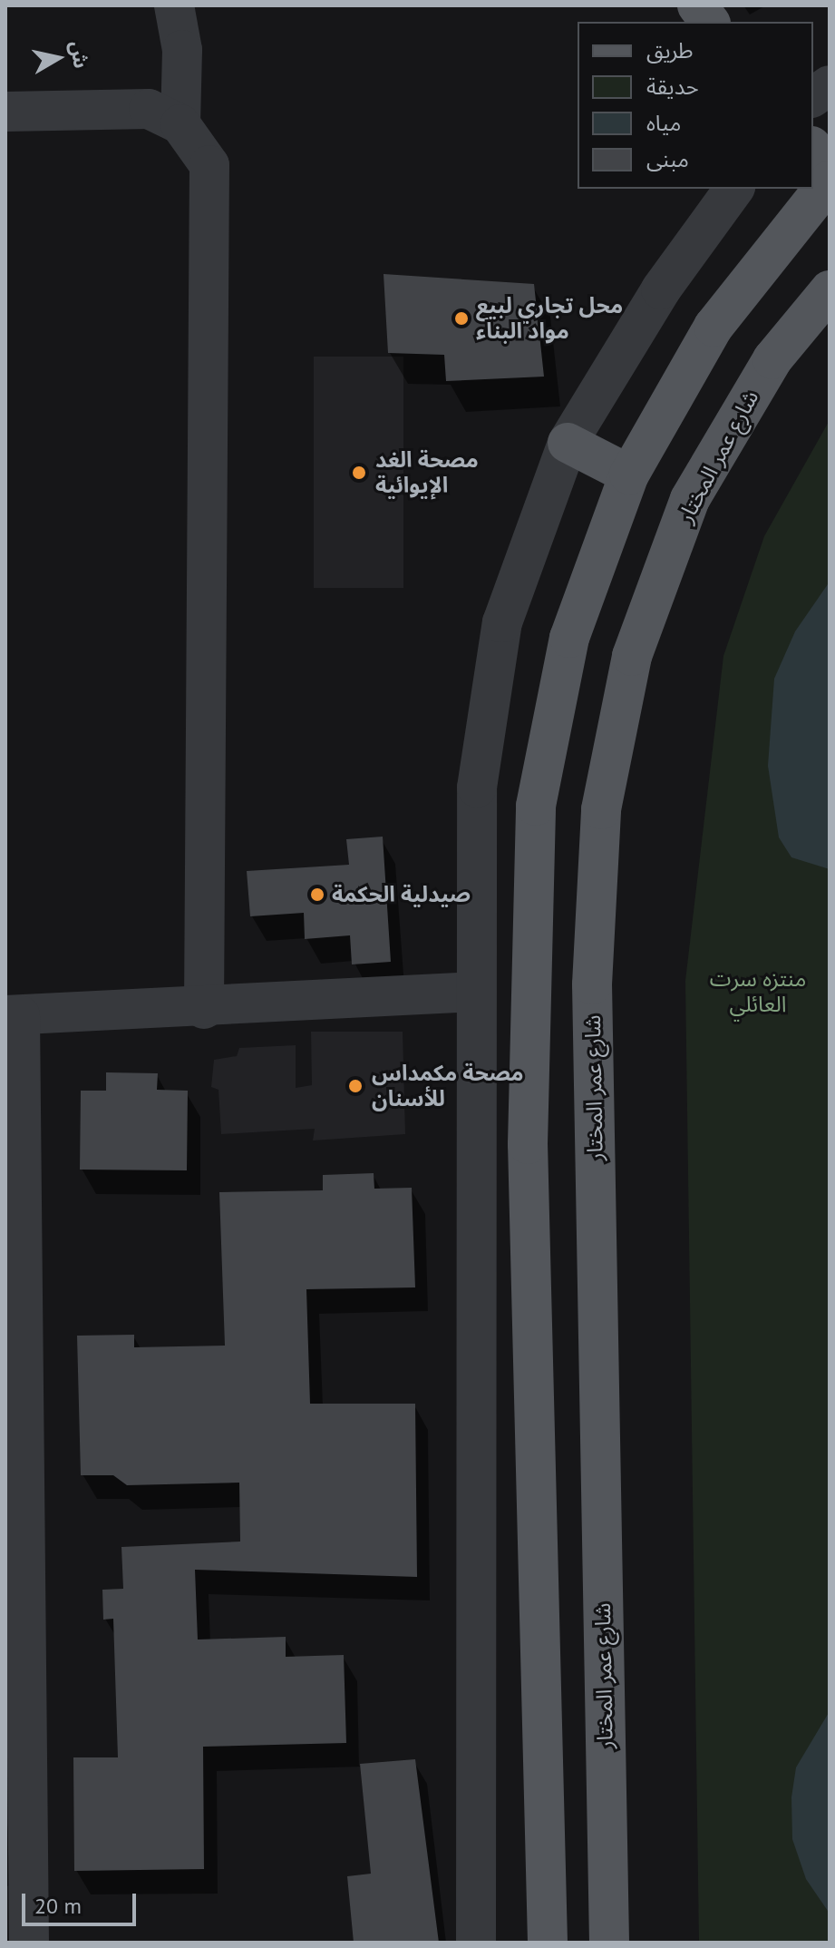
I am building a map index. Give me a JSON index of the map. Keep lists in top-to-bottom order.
{
  "streets": {
    "main road": ["شارع عمر المختار"]
  },
  "parks": ["منتزه سرت العائلي"],
  "places": [
    "محل تجاري لبيع مواد البناء",
    "مصحة الغد الإيوائية",
    "صيدلية الحكمة",
    "مصحة مكمداس للأسنان"
  ],
  "legend": [
    "طريق",
    "حديقة",
    "مياه",
    "مبنى"
  ],
  "scale_bar": "20 m",
  "north": "right"
}
